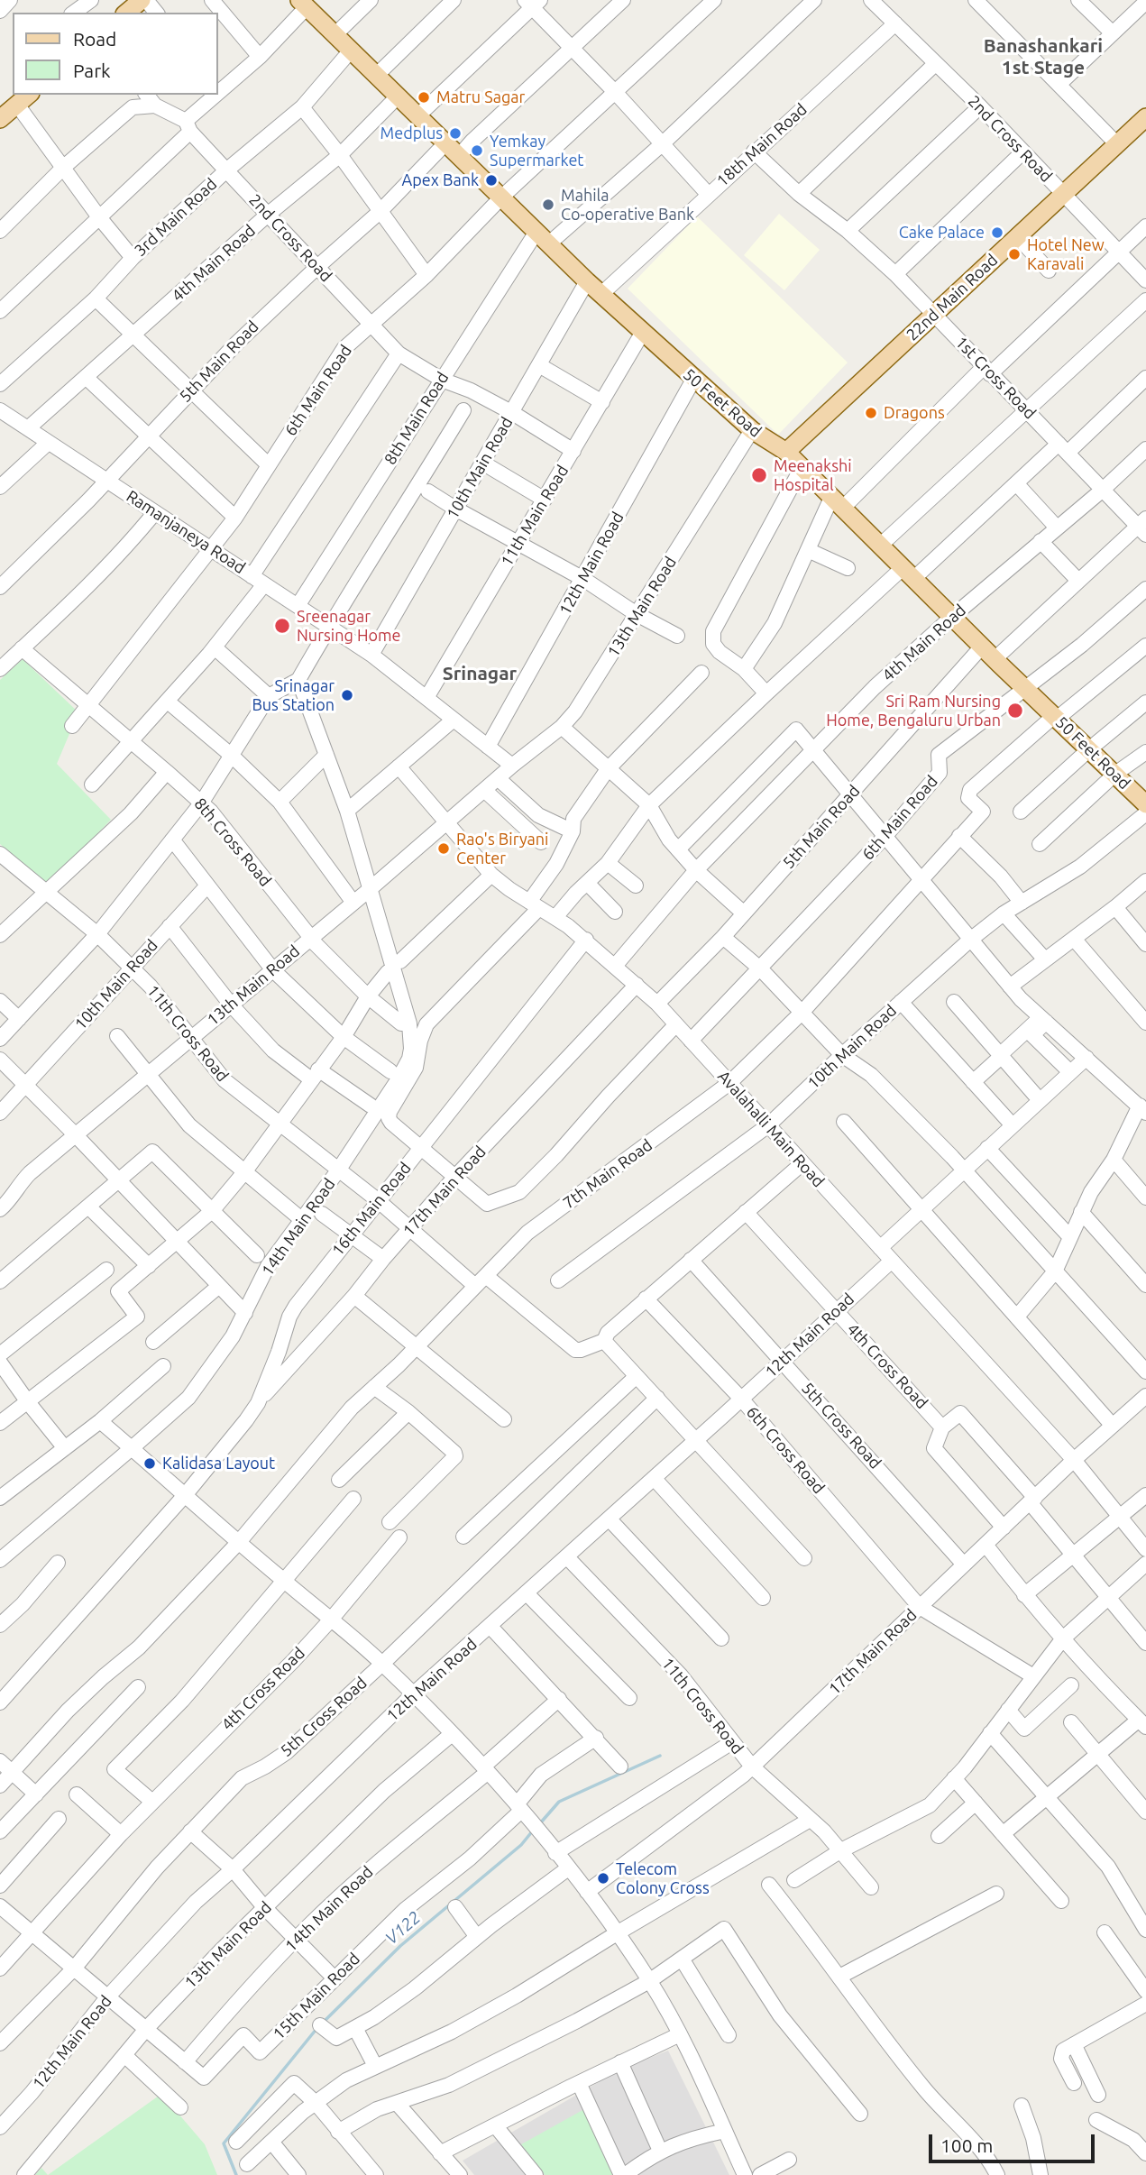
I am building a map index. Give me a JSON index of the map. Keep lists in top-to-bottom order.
{
  "streets": {
    "main road": ["22nd Main Road", "50 Feet Road"],
    "street": [
      "2nd Cross Road",
      "18th Main Road",
      "3rd Main Road",
      "4th Main Road",
      "5th Main Road",
      "1st Cross Road",
      "6th Main Road",
      "8th Main Road",
      "10th Main Road",
      "11th Main Road",
      "Ramanjaneya Road",
      "12th Main Road",
      "13th Main Road",
      "8th Cross Road",
      "11th Cross Road",
      "Avalahalli Main Road",
      "7th Main Road",
      "17th Main Road",
      "16th Main Road",
      "14th Main Road",
      "4th Cross Road",
      "5th Cross Road",
      "6th Cross Road",
      "15th Main Road"
    ]
  },
  "crossings": [
    ["2nd Cross Road", "18th Main Road"],
    ["2nd Cross Road", "3rd Main Road"],
    ["2nd Cross Road", "4th Main Road"],
    ["2nd Cross Road", "22nd Main Road"],
    ["2nd Cross Road", "5th Main Road"],
    ["2nd Cross Road", "6th Main Road"],
    ["2nd Cross Road", "8th Main Road"],
    ["2nd Cross Road", "10th Main Road"],
    ["2nd Cross Road", "11th Main Road"],
    ["18th Main Road", "1st Cross Road"],
    ["18th Main Road", "50 Feet Road"],
    ["3rd Main Road", "50 Feet Road"],
    ["4th Main Road", "1st Cross Road"],
    ["4th Main Road", "50 Feet Road"],
    ["4th Main Road", "Ramanjaneya Road"],
    ["4th Main Road", "Avalahalli Main Road"],
    ["22nd Main Road", "1st Cross Road"],
    ["22nd Main Road", "50 Feet Road"],
    ["5th Main Road", "1st Cross Road"],
    ["5th Main Road", "50 Feet Road"],
    ["5th Main Road", "Ramanjaneya Road"],
    ["5th Main Road", "Avalahalli Main Road"],
    ["6th Main Road", "50 Feet Road"],
    ["6th Main Road", "Ramanjaneya Road"],
    ["6th Main Road", "8th Cross Road"],
    ["6th Main Road", "Avalahalli Main Road"],
    ["50 Feet Road", "8th Main Road"],
    ["50 Feet Road", "10th Main Road"],
    ["50 Feet Road", "11th Main Road"],
    ["50 Feet Road", "12th Main Road"],
    ["50 Feet Road", "13th Main Road"],
    ["50 Feet Road", "7th Main Road"],
    ["8th Main Road", "Ramanjaneya Road"],
    ["10th Main Road", "Ramanjaneya Road"],
    ["10th Main Road", "11th Cross Road"],
    ["10th Main Road", "Avalahalli Main Road"],
    ["11th Main Road", "Ramanjaneya Road"],
    ["12th Main Road", "11th Cross Road"],
    ["12th Main Road", "Avalahalli Main Road"],
    ["12th Main Road", "4th Cross Road"],
    ["12th Main Road", "5th Cross Road"],
    ["12th Main Road", "6th Cross Road"],
    ["13th Main Road", "8th Cross Road"],
    ["13th Main Road", "11th Cross Road"],
    ["13th Main Road", "Avalahalli Main Road"],
    ["13th Main Road", "14th Main Road"],
    ["11th Cross Road", "7th Main Road"],
    ["11th Cross Road", "17th Main Road"],
    ["11th Cross Road", "16th Main Road"],
    ["11th Cross Road", "14th Main Road"],
    ["Avalahalli Main Road", "7th Main Road"],
    ["Avalahalli Main Road", "17th Main Road"],
    ["Avalahalli Main Road", "16th Main Road"],
    ["17th Main Road", "16th Main Road"],
    ["17th Main Road", "5th Cross Road"],
    ["17th Main Road", "6th Cross Road"],
    ["14th Main Road", "15th Main Road"]
  ],
  "districts": ["Banashankari 1st Stage", "Srinagar"],
  "water": ["V122"],
  "places": [
    "Matru Sagar",
    "Medplus",
    "Yemkay Supermarket",
    "Apex Bank",
    "Mahila Co-operative Bank",
    "Cake Palace",
    "Hotel New Karavali",
    "Dragons",
    "Meenakshi Hospital",
    "Sreenagar Nursing Home",
    "Srinagar Bus Station",
    "Sri Ram Nursing Home, Bengaluru Urban",
    "Rao's Biryani Center",
    "Kalidasa Layout",
    "Telecom Colony Cross"
  ],
  "legend": ["Road", "Park"],
  "scale_bar": "100 m"
}
